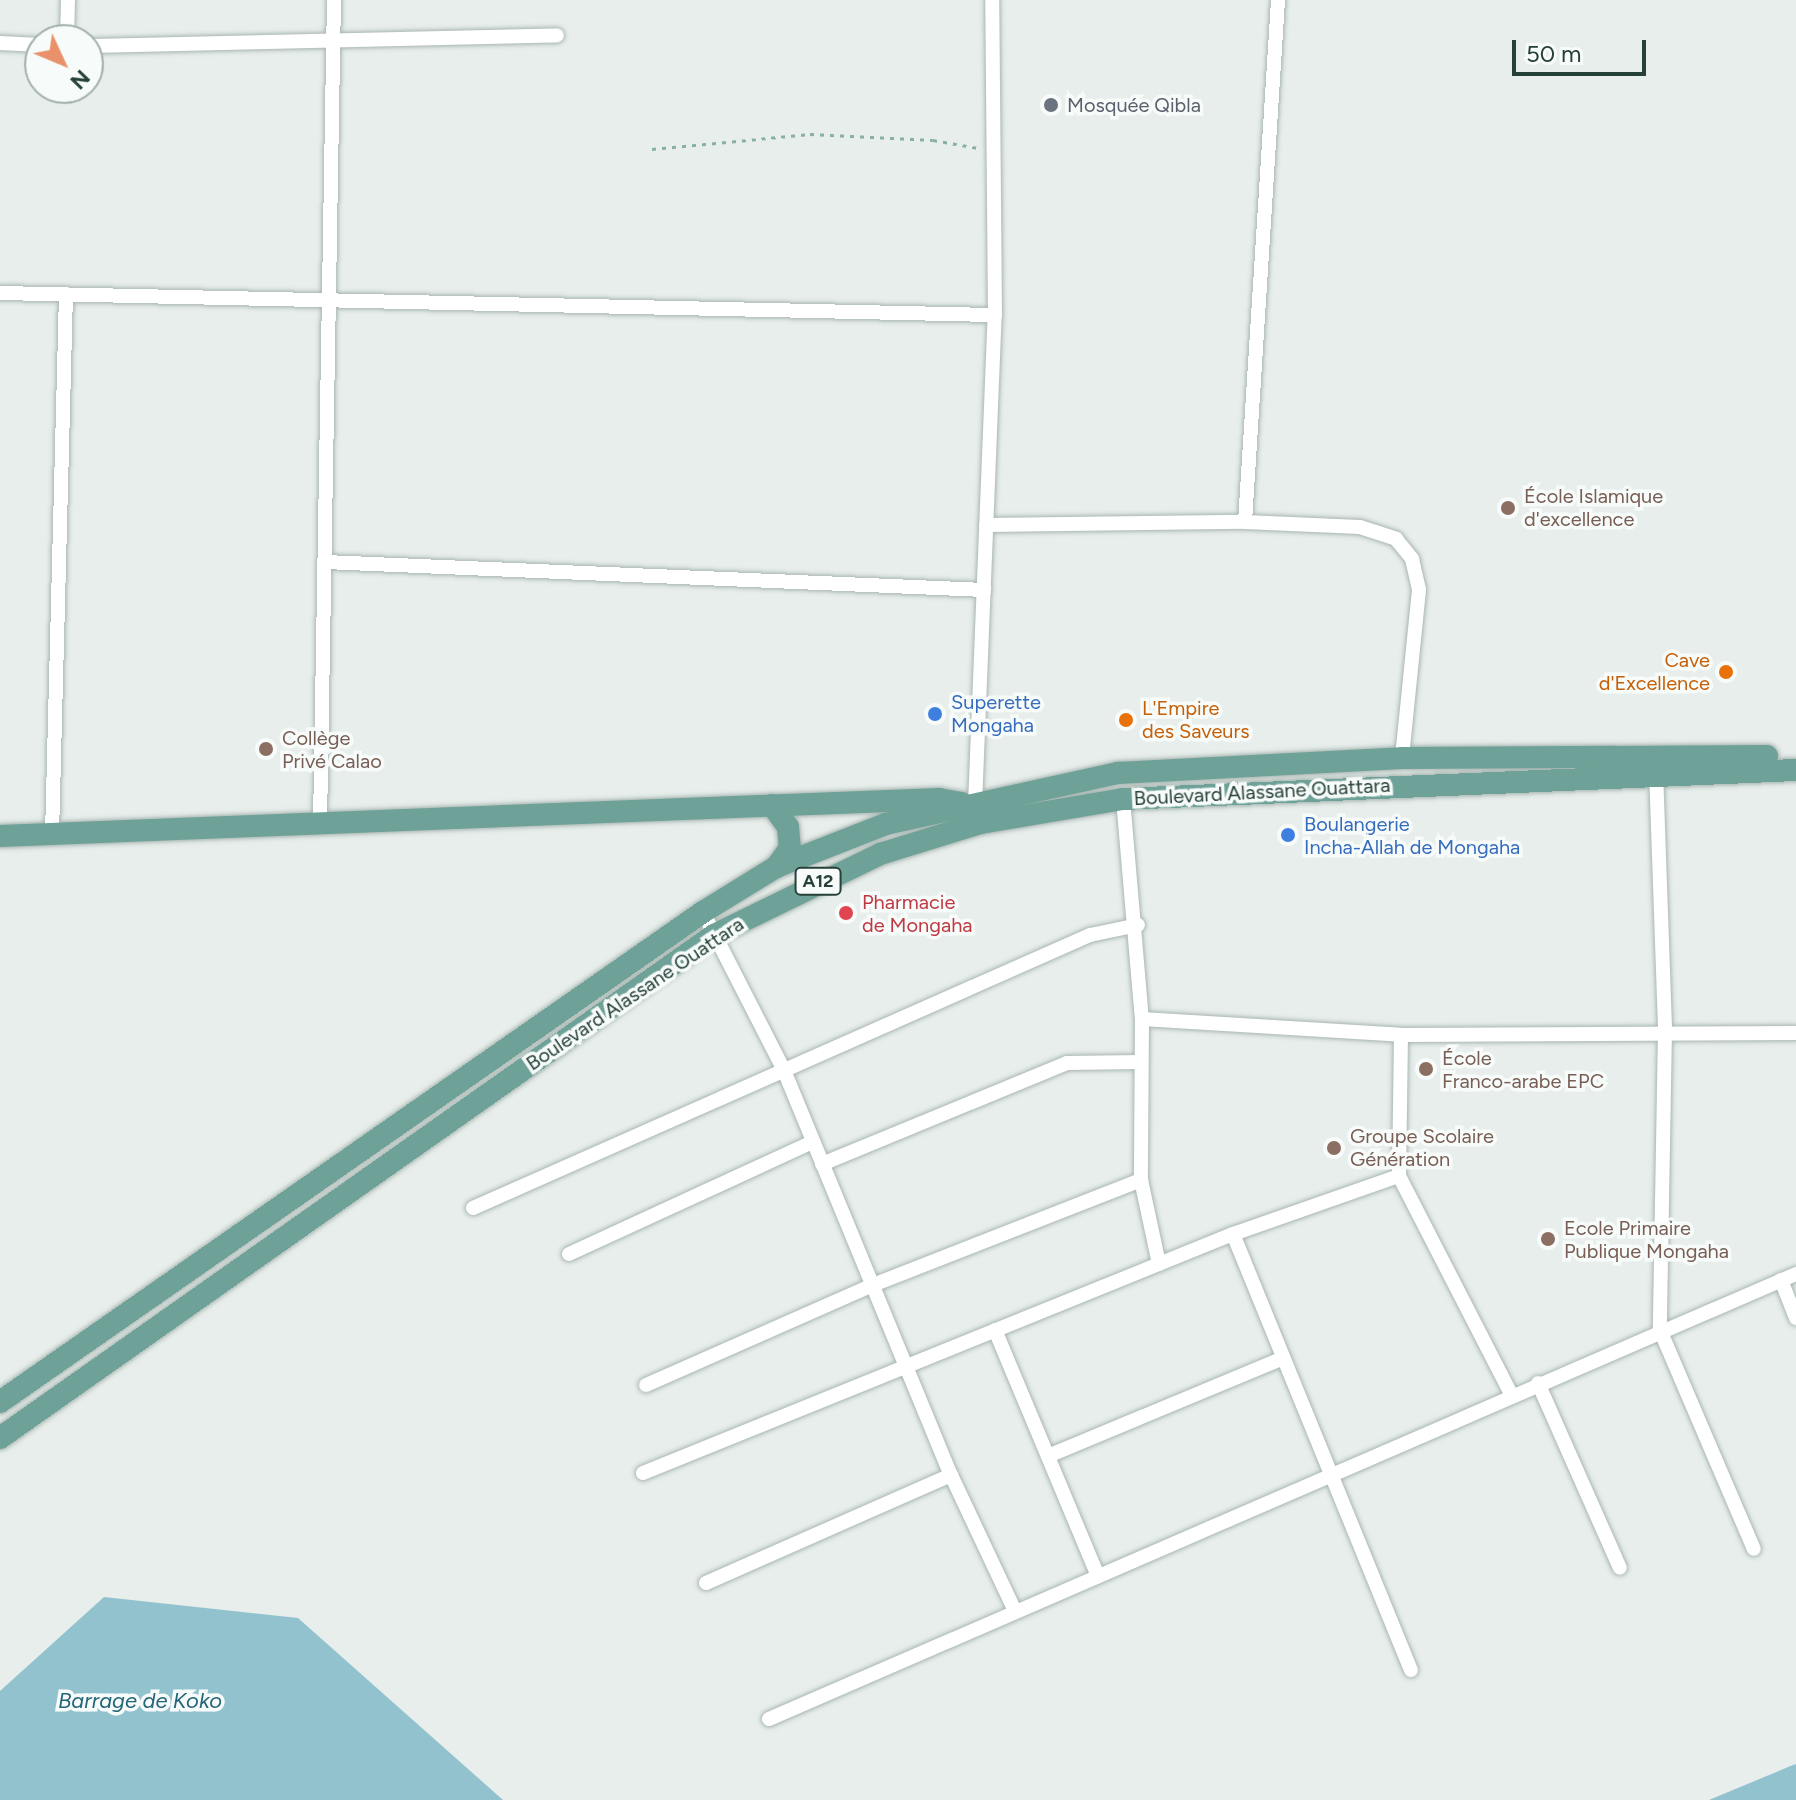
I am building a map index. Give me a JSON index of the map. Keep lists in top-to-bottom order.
{
  "streets": {
    "main road": ["Boulevard Alassane Ouattara", "A12"]
  },
  "crossings": [
    ["Boulevard Alassane Ouattara", "A12"]
  ],
  "water": ["Barrage de Koko"],
  "places": [
    "Mosquée Qibla",
    "École Islamique d'excellence",
    "Cave d'Excellence",
    "Superette Mongaha",
    "L'Empire des Saveurs",
    "Collège Privé Calao",
    "Boulangerie Incha-Allah de Mongaha",
    "Pharmacie de Mongaha",
    "École Franco-arabe EPC",
    "Groupe Scolaire Génération",
    "Ecole Primaire Publique Mongaha"
  ],
  "scale_bar": "50 m",
  "north": "bottom right"
}
